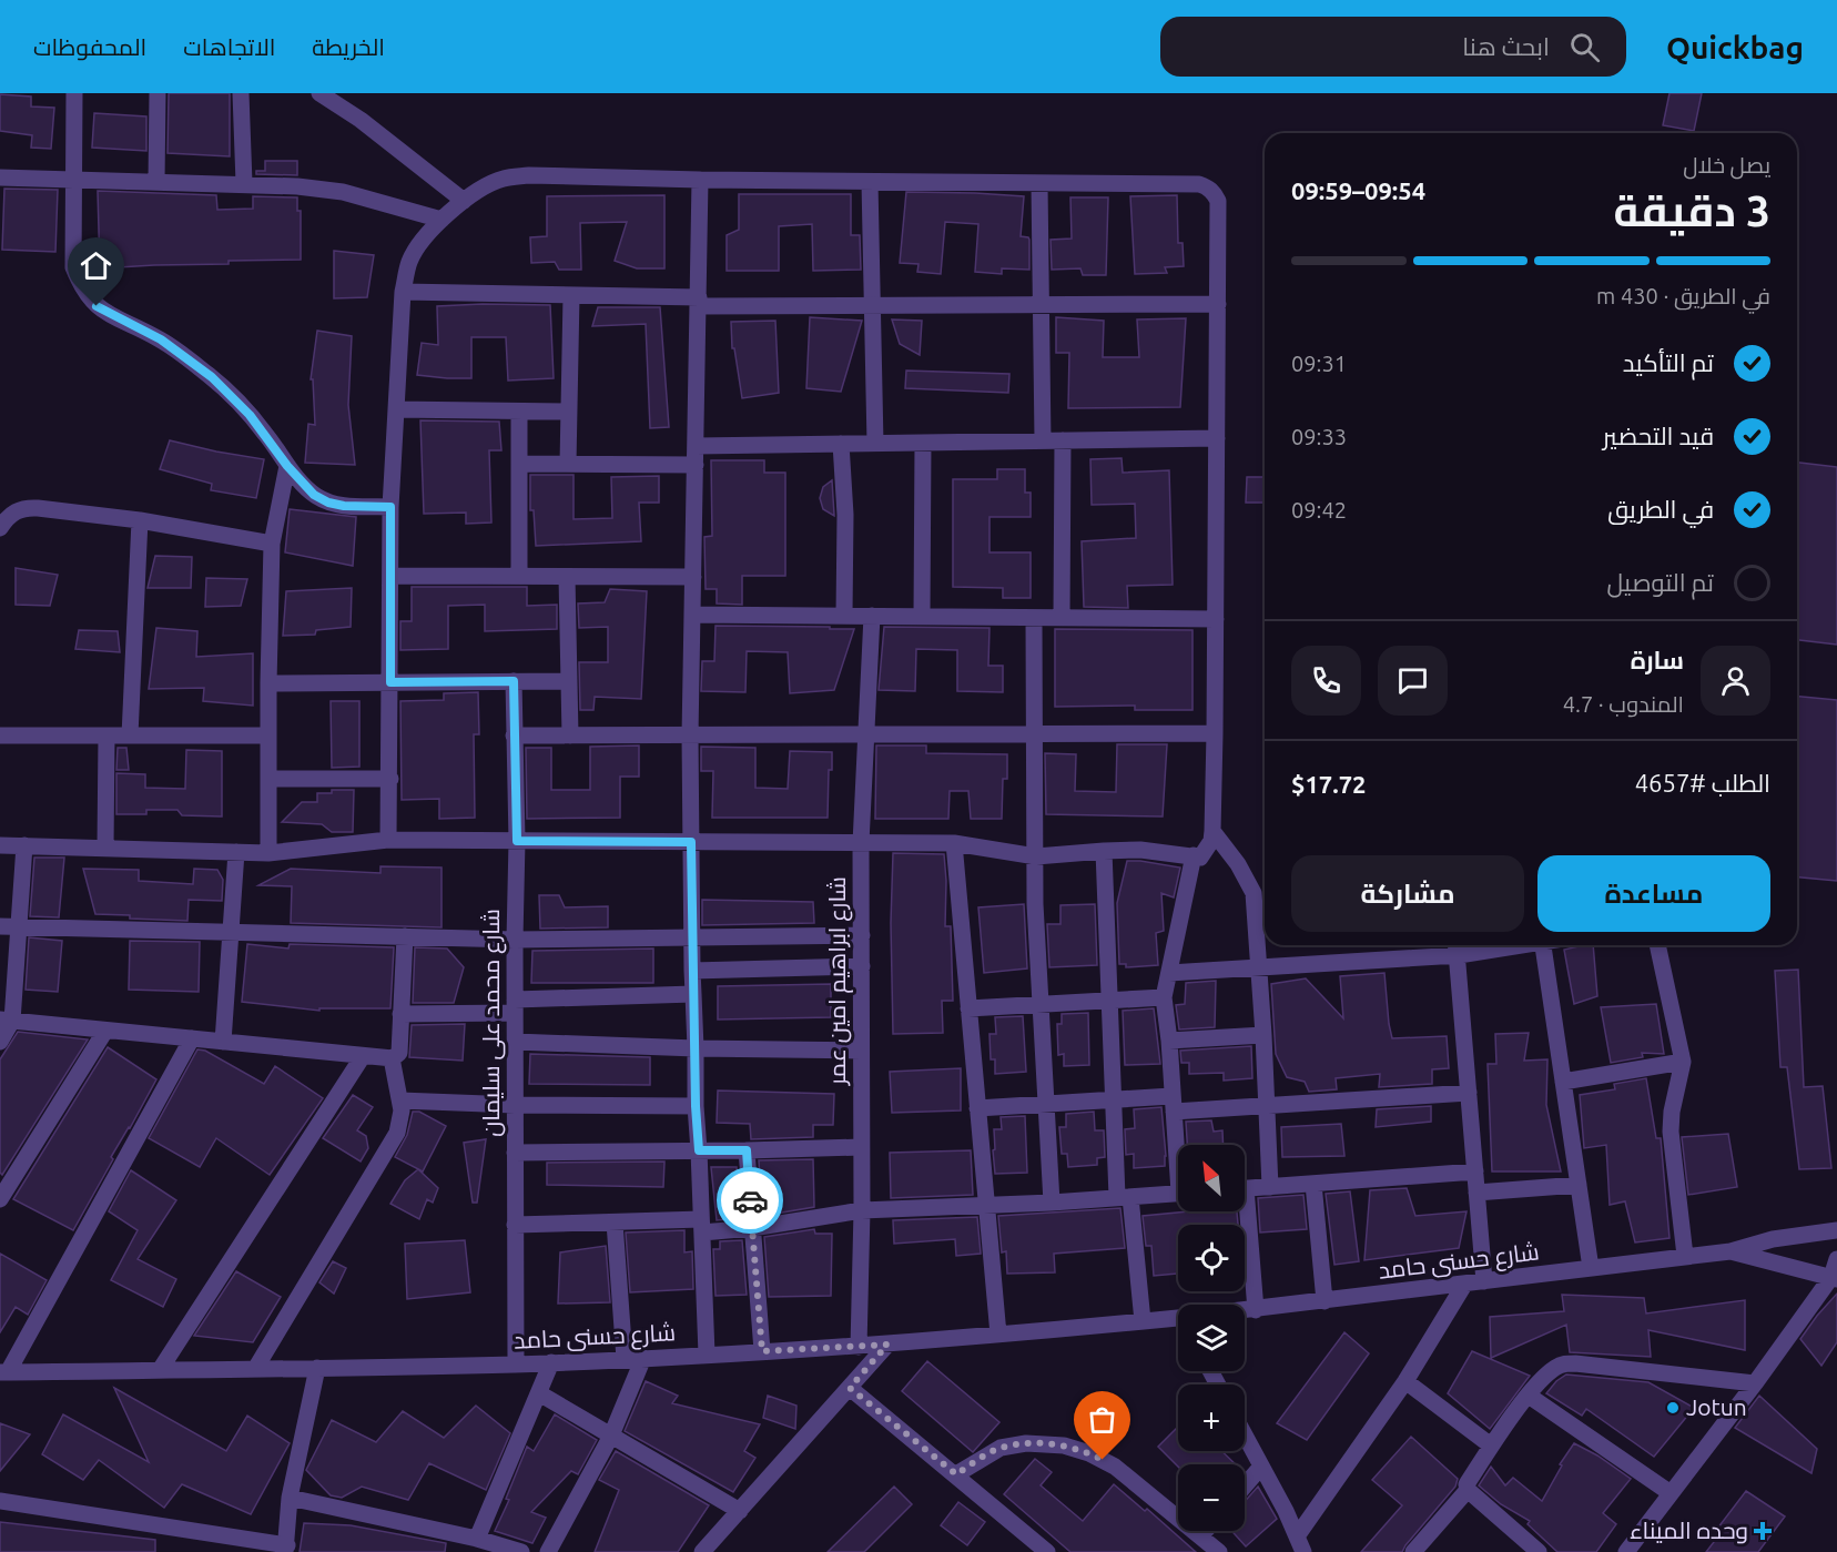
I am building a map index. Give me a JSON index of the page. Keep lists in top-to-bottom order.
{
  "streets": {
    "street": ["شارع ابراهيم امين عمر", "شارع محمد على سليمان", "شارع حسنى حامد"]
  },
  "crossings": [
    ["شارع ابراهيم امين عمر", "شارع حسنى حامد"],
    ["شارع محمد على سليمان", "شارع حسنى حامد"]
  ],
  "places": {
    "other": ["Jotun"],
    "health": ["وحده الميناء"]
  },
  "north": "top left",
  "page": {
    "header": "Quickbag",
    "search": "ابحث هنا",
    "nav": ["الخريطة", "الاتجاهات", "المحفوظات"],
    "heading": ["3 دقيقة", "يصل خلال", "09:54–09:59"],
    "panel": [
      "سارة",
      "المندوب · 4.7",
      "الطلب #4657",
      "$17.72"
    ],
    "bar": "في الطريق · 430 m",
    "list": [
      ["تم التأكيد", "09:31"],
      ["قيد التحضير", "09:33"],
      ["في الطريق", "09:42"],
      "تم التوصيل"
    ],
    "buttons": ["مساعدة", "مشاركة"],
    "map_buttons": ["+", "−"]
  }
}
